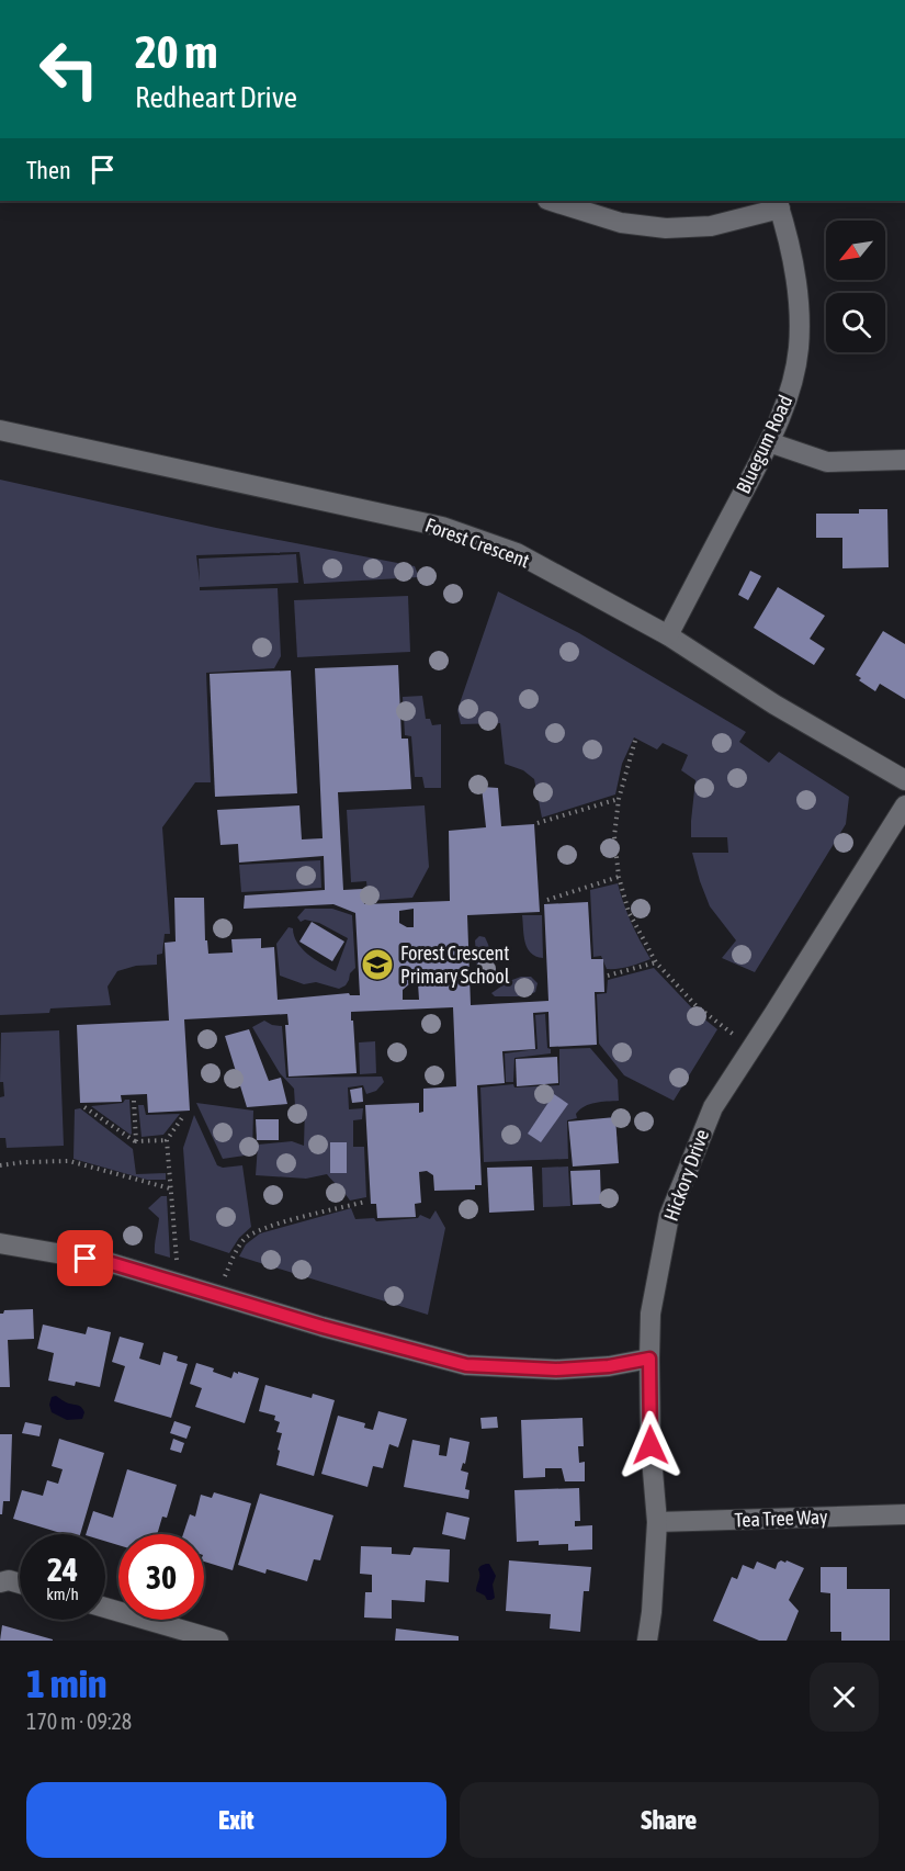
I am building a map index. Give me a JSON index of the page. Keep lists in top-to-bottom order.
{
  "streets": {
    "street": [
      "Bluegum Road",
      "Forest Crescent",
      "Hickory Drive",
      "Tea Tree Way"
    ]
  },
  "crossings": [
    ["Bluegum Road", "Forest Crescent"],
    ["Hickory Drive", "Tea Tree Way"]
  ],
  "places": {
    "school or university": ["Forest Crescent Primary School"]
  },
  "north": "bottom left",
  "page": {
    "turn": ["20 m", "Redheart Drive"],
    "then": "Then",
    "speed": "24 km/h",
    "limit": "30",
    "heading": ["1 min", "170 m · 09:28"],
    "buttons": ["Exit", "Share"]
  }
}
